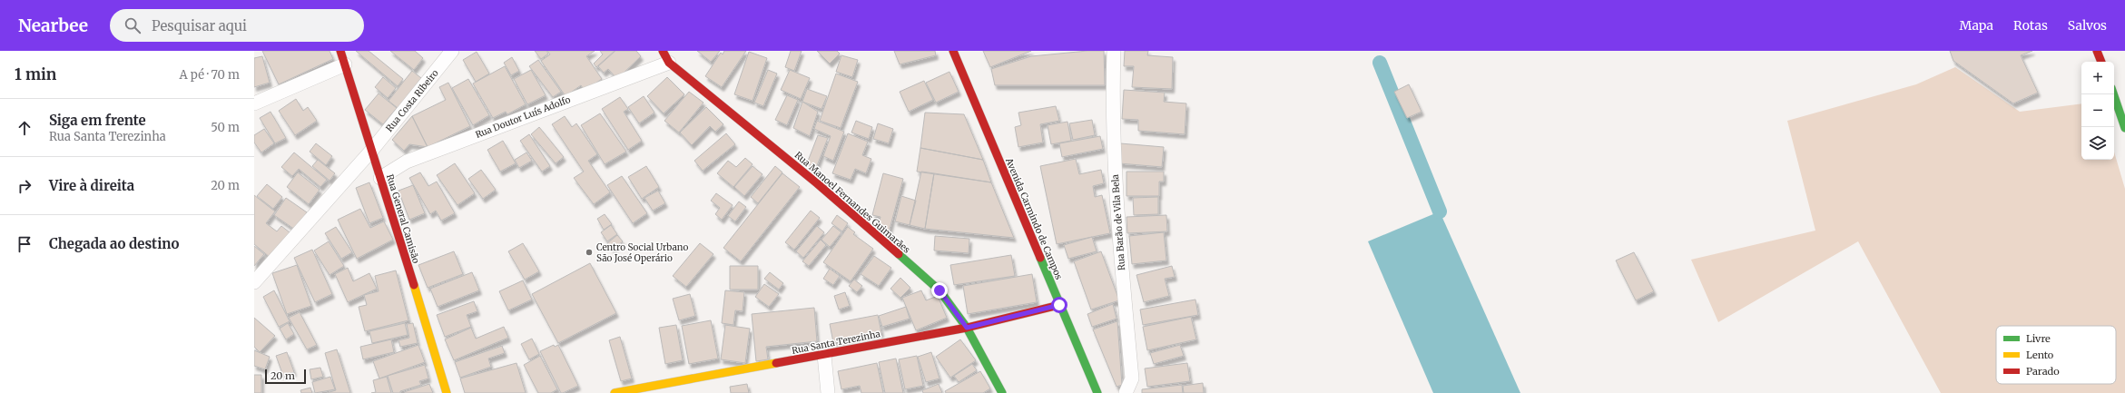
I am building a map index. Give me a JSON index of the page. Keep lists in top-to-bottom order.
{
  "streets": {
    "street": [
      "Rua Costa Ribeiro",
      "Rua Doutor Luís Adolfo",
      "Rua Manoel Fernandes Guimarães",
      "Rua General Camisão",
      "Avenida Carmindo de Campos",
      "Rua Barão de Vila Bela",
      "Rua Santa Terezinha"
    ]
  },
  "crossings": [
    ["Rua Costa Ribeiro", "Rua General Camisão"],
    ["Rua Doutor Luís Adolfo", "Rua Manoel Fernandes Guimarães"],
    ["Rua Doutor Luís Adolfo", "Rua General Camisão"],
    ["Rua Manoel Fernandes Guimarães", "Rua Santa Terezinha"],
    ["Avenida Carmindo de Campos", "Rua Santa Terezinha"]
  ],
  "places": ["Centro Social Urbano São José Operário"],
  "legend": ["Livre", "Lento", "Parado"],
  "scale_bar": "20 m",
  "page": {
    "header": "Nearbee",
    "search": "Pesquisar aqui",
    "nav": ["Mapa", "Rotas", "Salvos"],
    "heading": ["1 min", "A pé · 70 m"],
    "map_buttons": ["+", "−"],
    "list": [
      ["Siga em frente", "Rua Santa Terezinha", "50 m"],
      ["Vire à direita", "20 m"],
      "Chegada ao destino"
    ],
    "scale": "20 m"
  }
}
